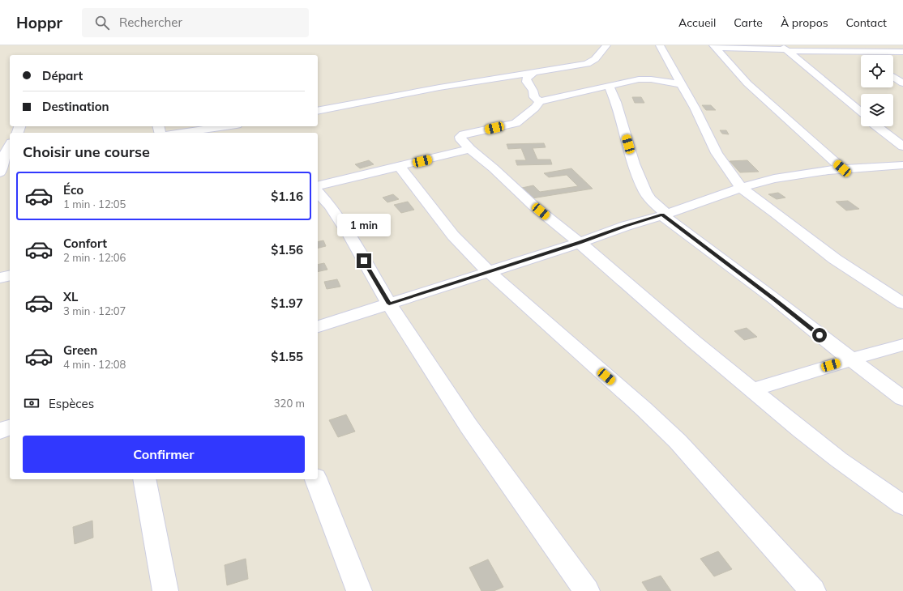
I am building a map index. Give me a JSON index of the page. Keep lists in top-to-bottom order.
{
  "page": {
    "header": "Hoppr",
    "search": "Rechercher",
    "nav": [
      "Accueil",
      "Carte",
      "À propos",
      "Contact"
    ],
    "banner": ["Départ", "Destination"],
    "heading": "Choisir une course",
    "list": [
      {
        "name": "Éco",
        "note": "1 min · 12:05",
        "value": "$1.16"
      },
      {
        "name": "Confort",
        "note": "2 min · 12:06",
        "value": "$1.56"
      },
      {
        "name": "XL",
        "note": "3 min · 12:07",
        "value": "$1.97"
      },
      {
        "name": "Green",
        "note": "4 min · 12:08",
        "value": "$1.55"
      }
    ],
    "bubble": "1 min",
    "pay": ["Espèces", "320 m"],
    "buttons": "Confirmer"
  }
}
